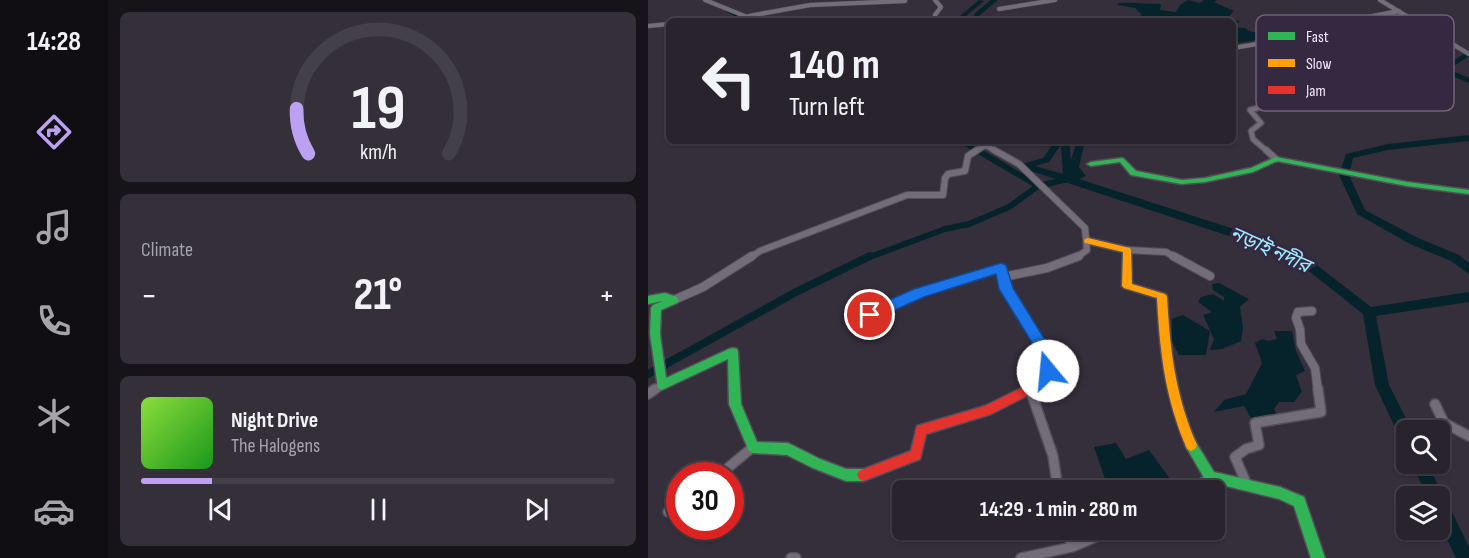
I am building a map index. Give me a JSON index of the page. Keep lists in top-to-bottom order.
{
  "water": ["নড়াই নদীর"],
  "legend": ["Fast", "Slow", "Jam"],
  "page": {
    "tabs": "14:28",
    "turn": ["140 m", "Turn left"],
    "tile": "Climate",
    "heat": ["−", "21°", "+"],
    "song": ["Night Drive", "The Halogens"],
    "limit": "30",
    "trip": "14:29 · 1 min · 280 m",
    "gauge": ["19", "km/h"]
  }
}
